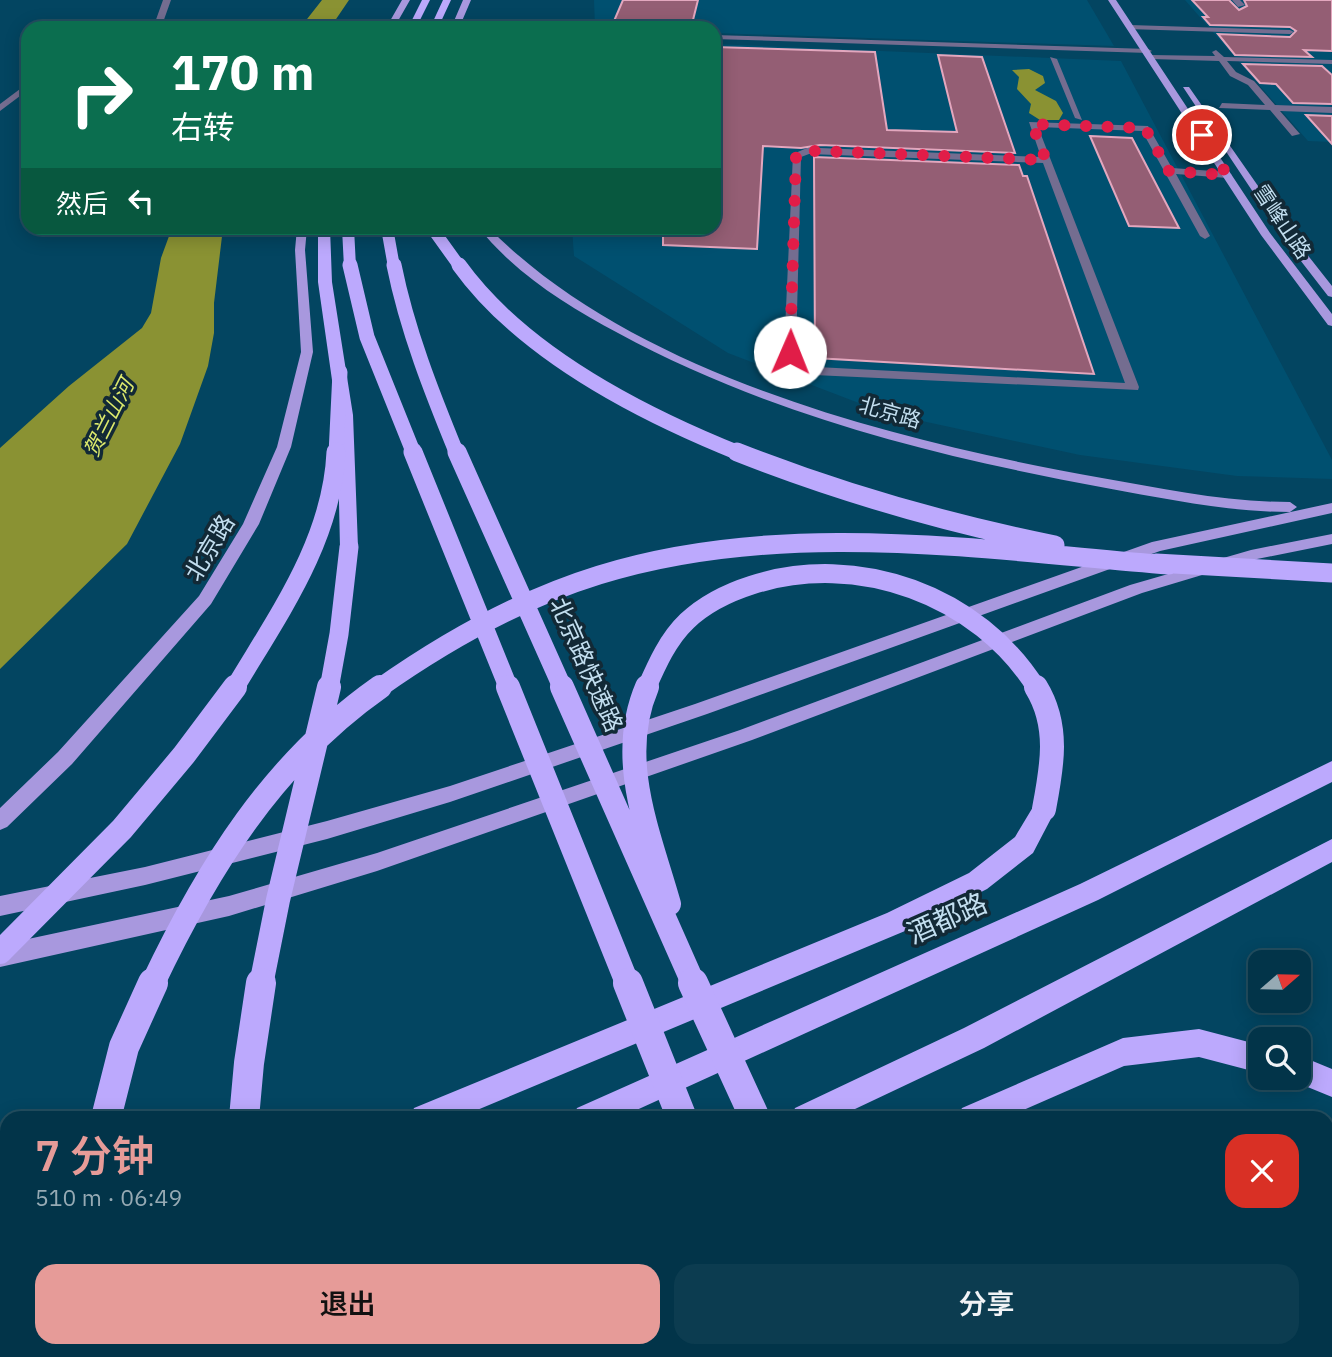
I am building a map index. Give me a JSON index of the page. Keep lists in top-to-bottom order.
{
  "streets": {
    "highway": ["北京路快速路", "酒都路"],
    "main road": ["雪峰山路", "北京路"]
  },
  "water": ["贺兰山河"],
  "north": "right",
  "page": {
    "turn": ["170 m", "右转"],
    "then": "然后",
    "heading": ["7 分钟", "510 m · 06:49"],
    "buttons": ["退出", "分享"]
  }
}
